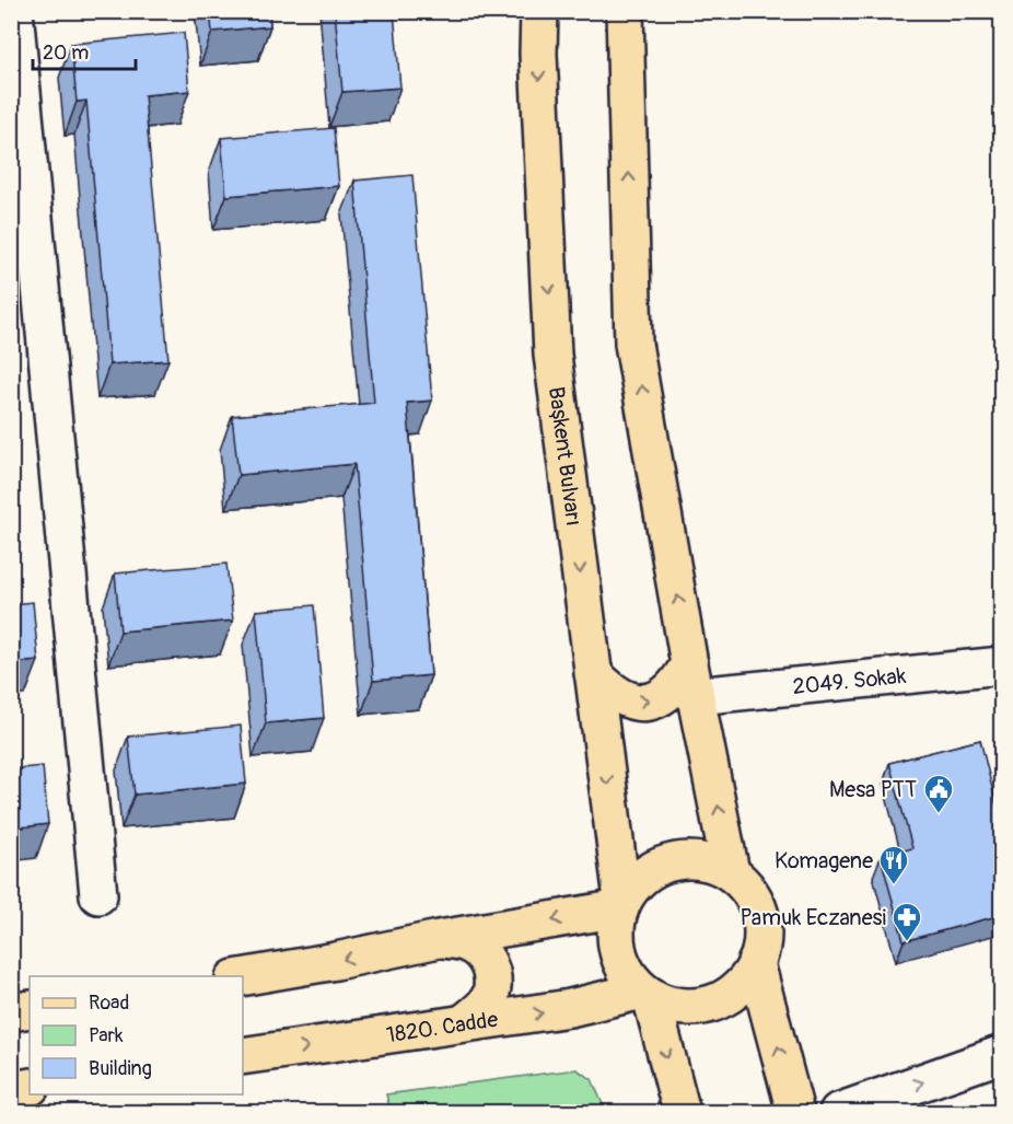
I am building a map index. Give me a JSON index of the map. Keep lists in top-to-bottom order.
{
  "streets": {
    "main road": ["Başkent Bulvarı", "1820. Cadde"],
    "street": ["2049. Sokak"]
  },
  "crossings": [
    ["Başkent Bulvarı", "1820. Cadde"]
  ],
  "places": {
    "public building": ["Mesa PTT"],
    "restaurant": ["Komagene"],
    "pharmacy": ["Pamuk Eczanesi"]
  },
  "legend": ["Road", "Park", "Building"],
  "scale_bar": "20 m"
}
